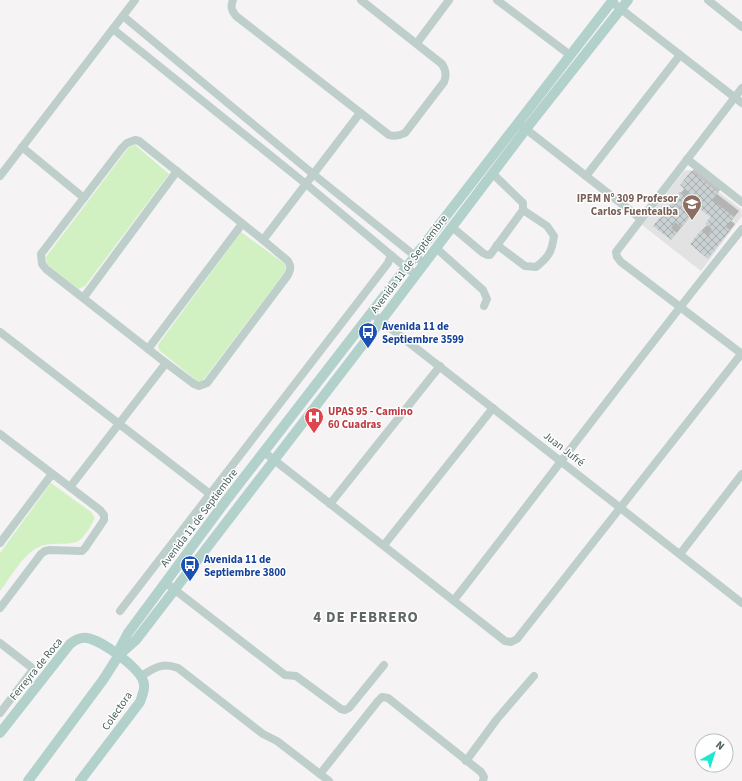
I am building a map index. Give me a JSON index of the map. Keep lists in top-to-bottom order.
{
  "streets": {
    "main road": ["Avenida 11 de Septiembre", "Ferreyra de Roca", "Colectora"],
    "street": ["Juan Jufré"]
  },
  "crossings": [
    ["Avenida 11 de Septiembre", "Juan Jufré"],
    ["Avenida 11 de Septiembre", "Ferreyra de Roca"]
  ],
  "districts": ["4 DE FEBRERO"],
  "places": {
    "school or university": ["IPEM N° 309 Profesor Carlos Fuentealba"],
    "bus stop": ["Avenida 11 de Septiembre 3599", "Avenida 11 de Septiembre 3800"],
    "hospital": ["UPAS 95 - Camino 60 Cuadras"]
  },
  "north": "top right"
}
